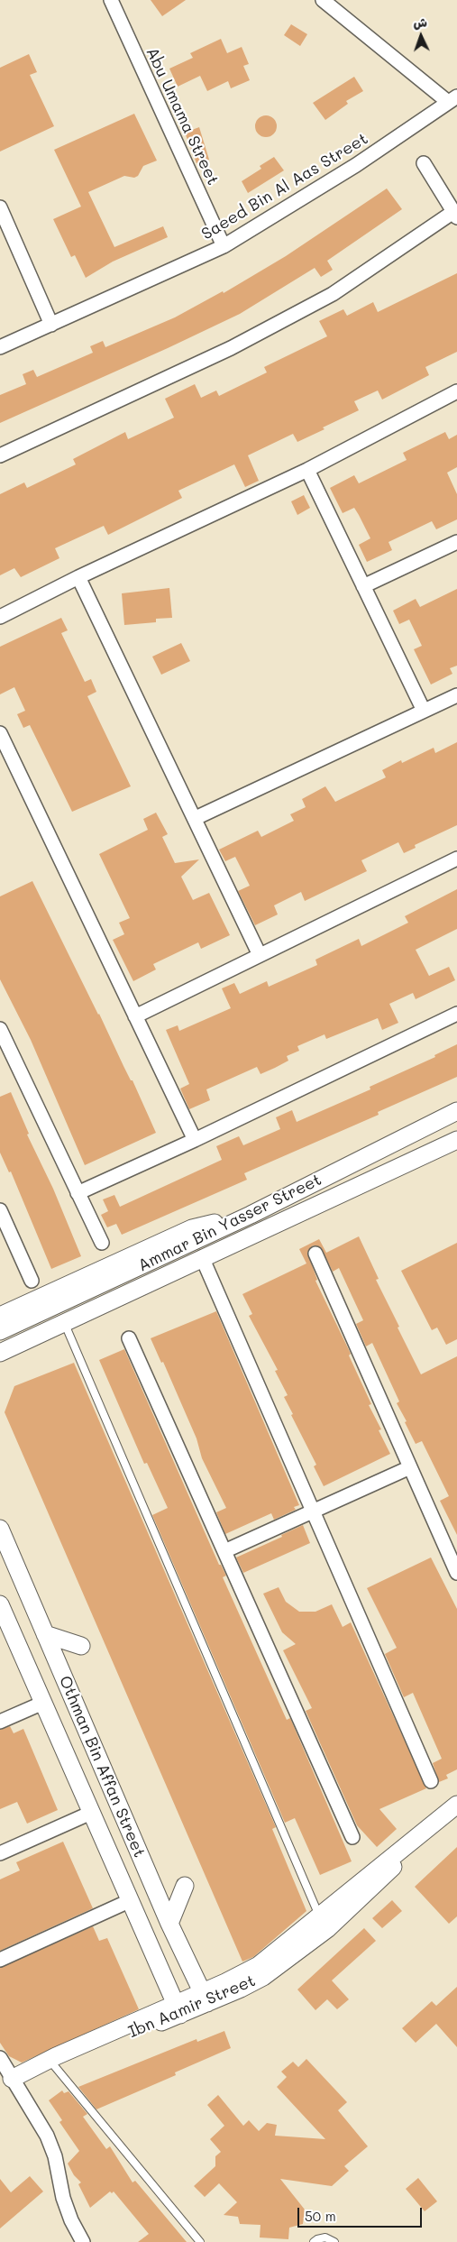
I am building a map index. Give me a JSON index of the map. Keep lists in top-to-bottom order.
{
  "streets": {
    "street": [
      "Abu Umama Street",
      "Saeed Bin Al Aas Street",
      "Ammar Bin Yasser Street",
      "Othman Bin Affan Street",
      "Ibn Aamir Street"
    ]
  },
  "crossings": [
    ["Abu Umama Street", "Saeed Bin Al Aas Street"],
    ["Othman Bin Affan Street", "Ibn Aamir Street"]
  ],
  "scale_bar": "50 m",
  "north": "top"
}
